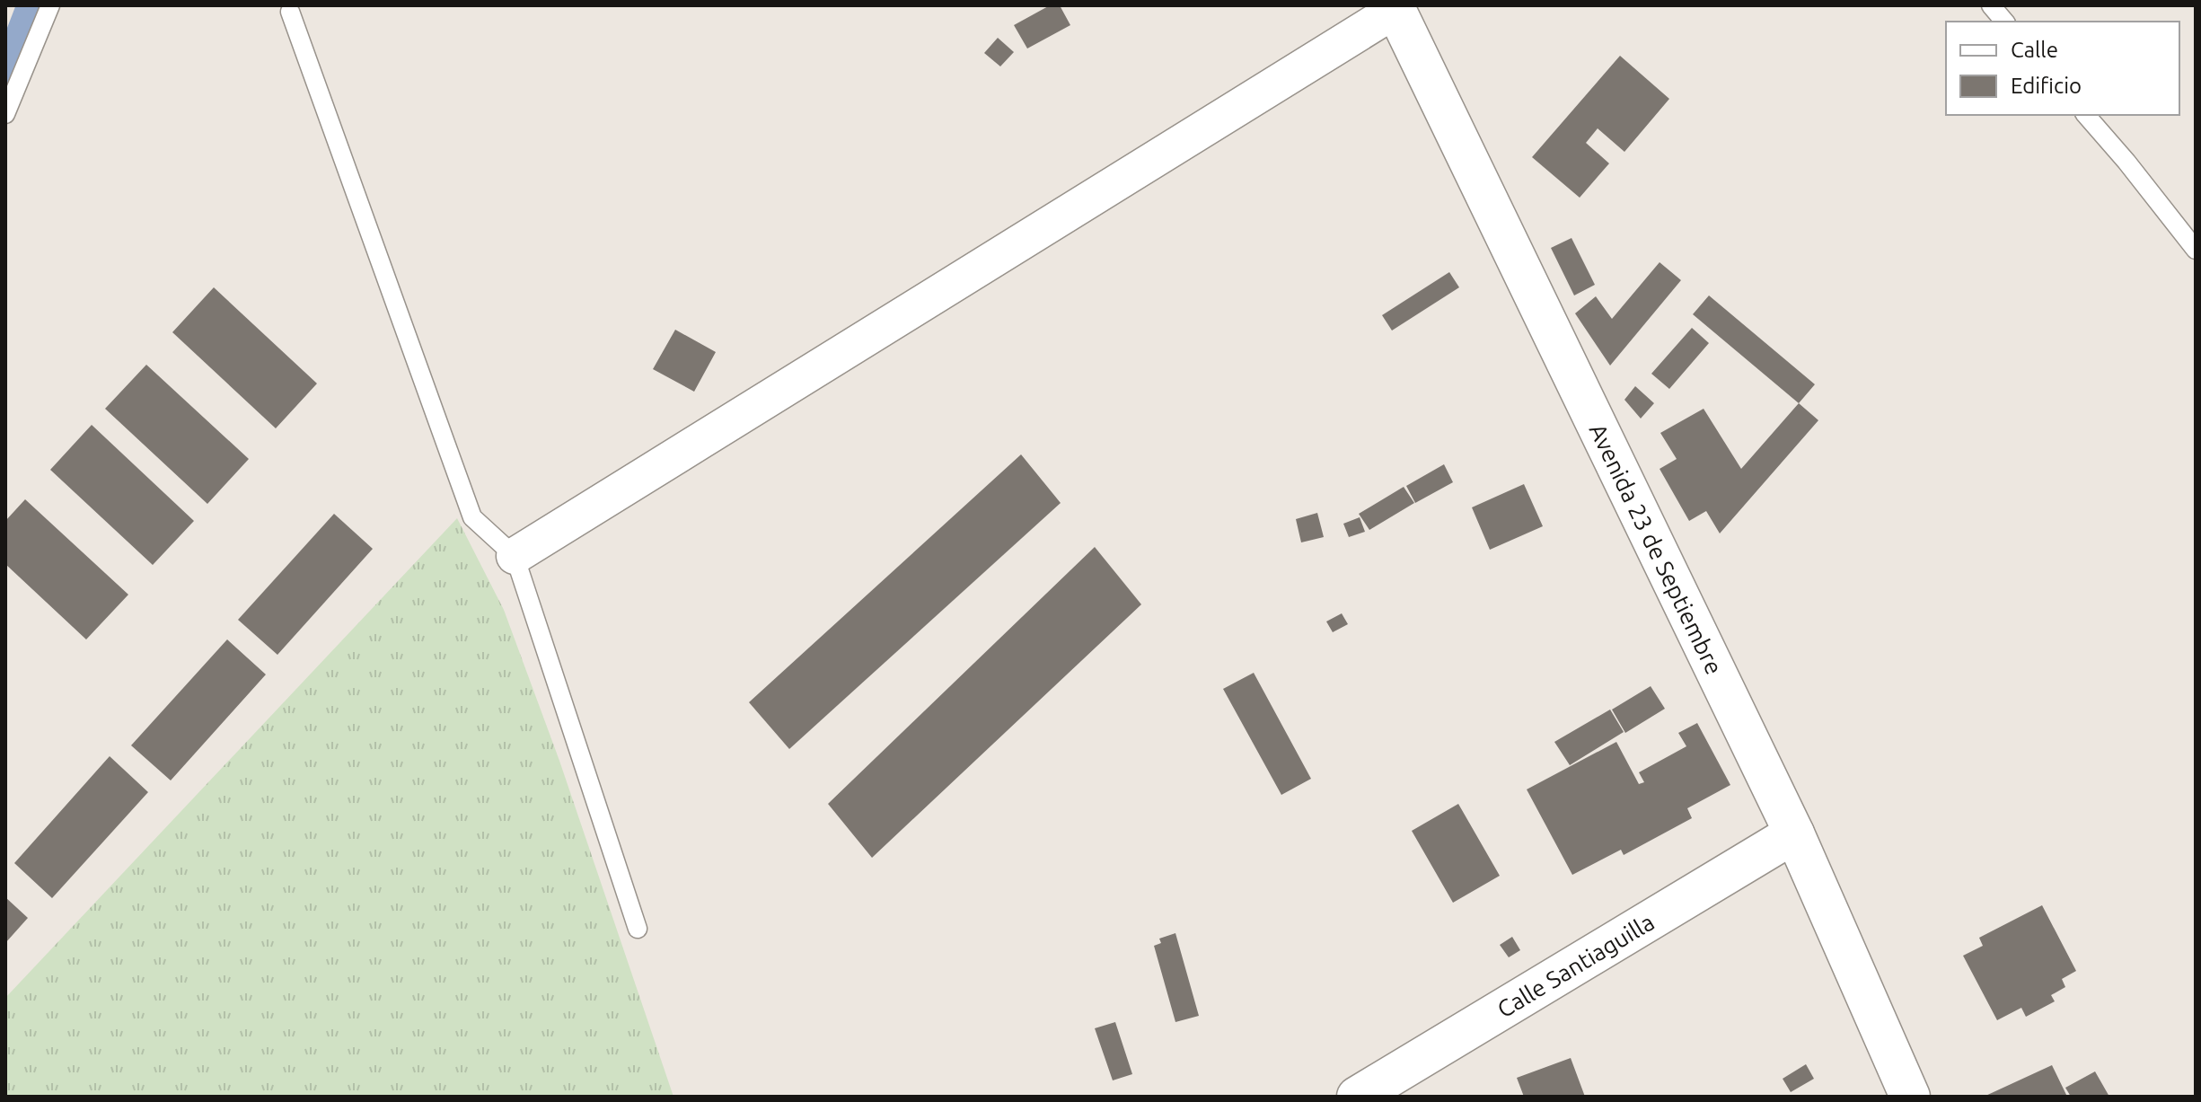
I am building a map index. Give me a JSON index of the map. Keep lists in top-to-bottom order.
{
  "streets": {
    "main road": ["Avenida 23 de Septiembre", "Calle Santiaguilla"]
  },
  "crossings": [
    ["Avenida 23 de Septiembre", "Calle Santiaguilla"]
  ],
  "legend": ["Calle", "Edificio"]
}
